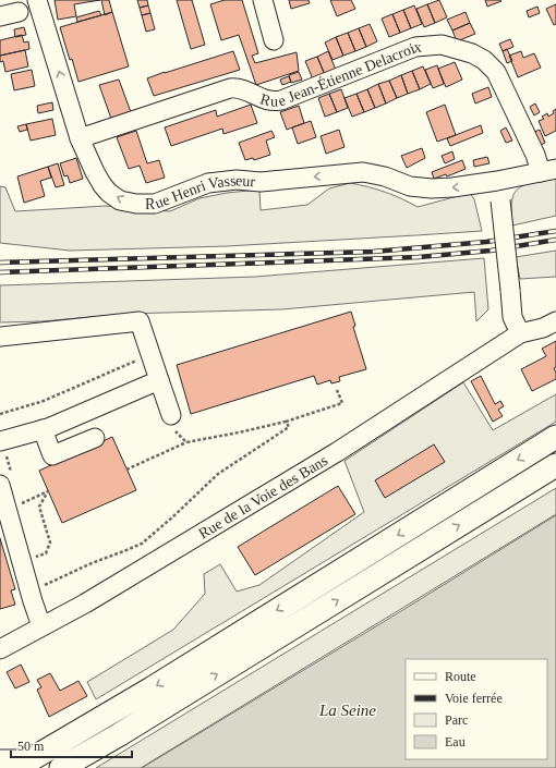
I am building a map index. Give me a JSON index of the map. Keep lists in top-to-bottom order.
{
  "streets": {
    "street": ["Rue Jean-Étienne Delacroix", "Rue Henri Vasseur", "Rue de la Voie des Bans"]
  },
  "crossings": [
    ["Rue Jean-Étienne Delacroix", "Rue Henri Vasseur"]
  ],
  "one_way": ["Rue Henri Vasseur"],
  "water": ["La Seine"],
  "legend": [
    "Route",
    "Voie ferrée",
    "Parc",
    "Eau"
  ],
  "scale_bar": "50 m"
}
